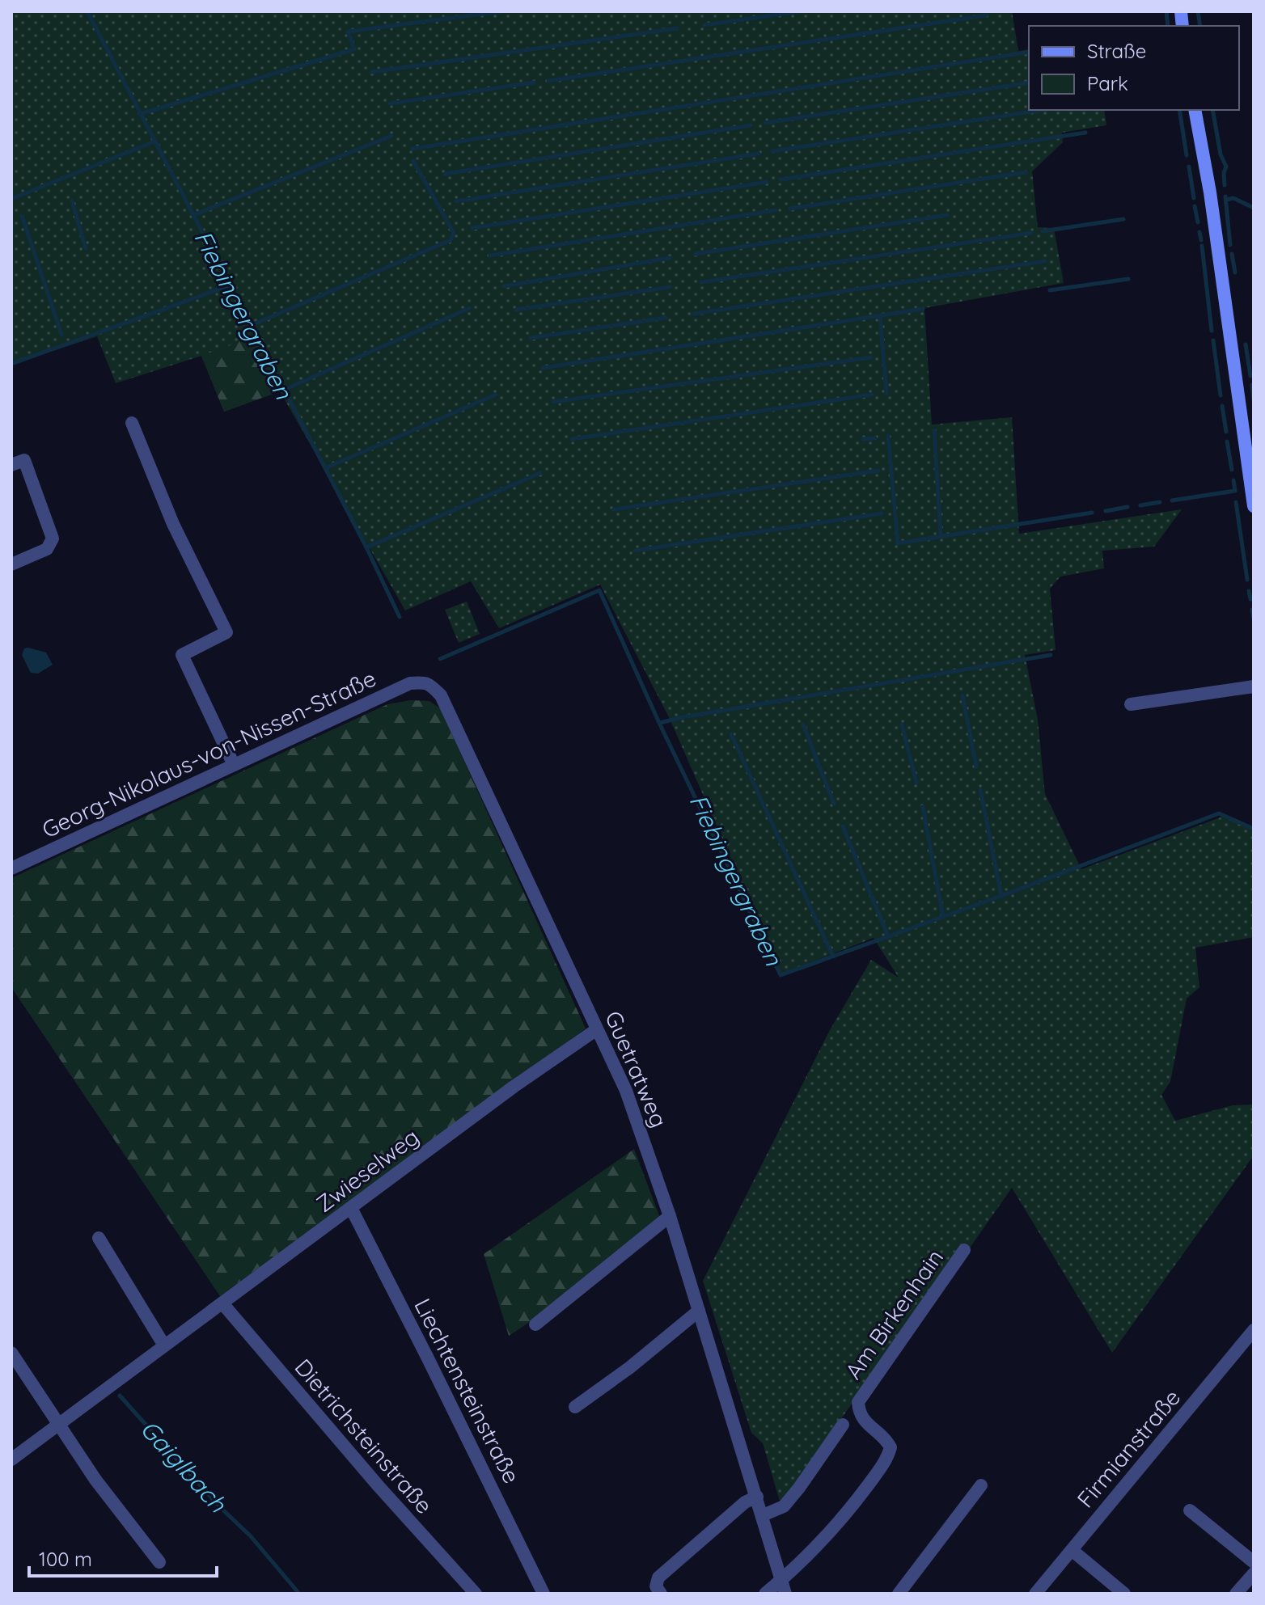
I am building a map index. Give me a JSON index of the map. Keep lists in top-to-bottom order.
{
  "streets": {
    "street": [
      "Georg-Nikolaus-von-Nissen-Straße",
      "Guetratweg",
      "Zwieselweg",
      "Am Birkenhain",
      "Liechtensteinstraße",
      "Dietrichsteinstraße",
      "Firmianstraße"
    ]
  },
  "crossings": [
    ["Georg-Nikolaus-von-Nissen-Straße", "Guetratweg"],
    ["Guetratweg", "Zwieselweg"],
    ["Guetratweg", "Am Birkenhain"],
    ["Zwieselweg", "Liechtensteinstraße"],
    ["Zwieselweg", "Dietrichsteinstraße"]
  ],
  "water": ["Fiebingergraben", "Gaiglbach"],
  "legend": ["Straße", "Park"],
  "scale_bar": "100 m"
}
